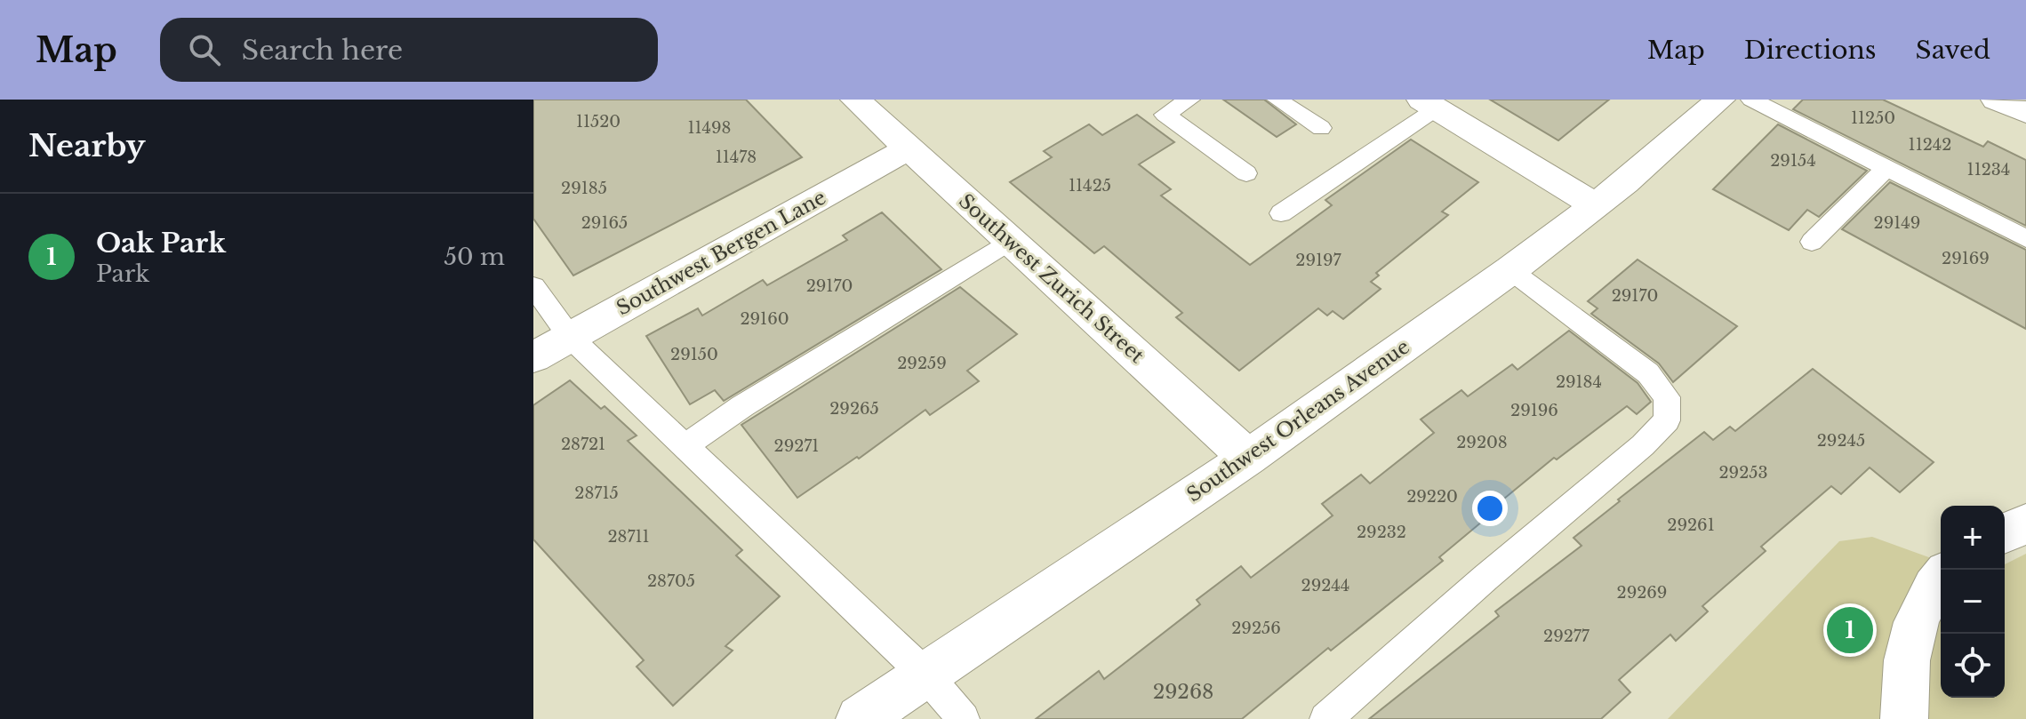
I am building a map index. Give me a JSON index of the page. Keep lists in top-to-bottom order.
{
  "streets": {
    "street": ["Southwest Bergen Lane", "Southwest Zurich Street", "Southwest Orleans Avenue"]
  },
  "crossings": [
    ["Southwest Bergen Lane", "Southwest Zurich Street"],
    ["Southwest Zurich Street", "Southwest Orleans Avenue"]
  ],
  "house_numbers": [
    "11250",
    "11520",
    "11498",
    "11242",
    "11478",
    "29154",
    "11234",
    "11425",
    "29185",
    "29165",
    "29149",
    "29169",
    "29197",
    "29170",
    "29170",
    "29160",
    "29150",
    "29259",
    "29184",
    "29265",
    "29196",
    "29245",
    "29208",
    "28721",
    "29271",
    "29253",
    "28715",
    "29220",
    "29261",
    "29232",
    "28711",
    "28705",
    "29244",
    "29269",
    "29256",
    "29277",
    "29268"
  ],
  "page": {
    "header": "Map",
    "search": "Search here",
    "nav": ["Map", "Directions", "Saved"],
    "heading": "Nearby",
    "list": [
      {
        "mark": "1",
        "name": "Oak Park",
        "note": "Park",
        "value": "50 m"
      }
    ],
    "map_buttons": ["+", "−"],
    "pins": "1"
  }
}
